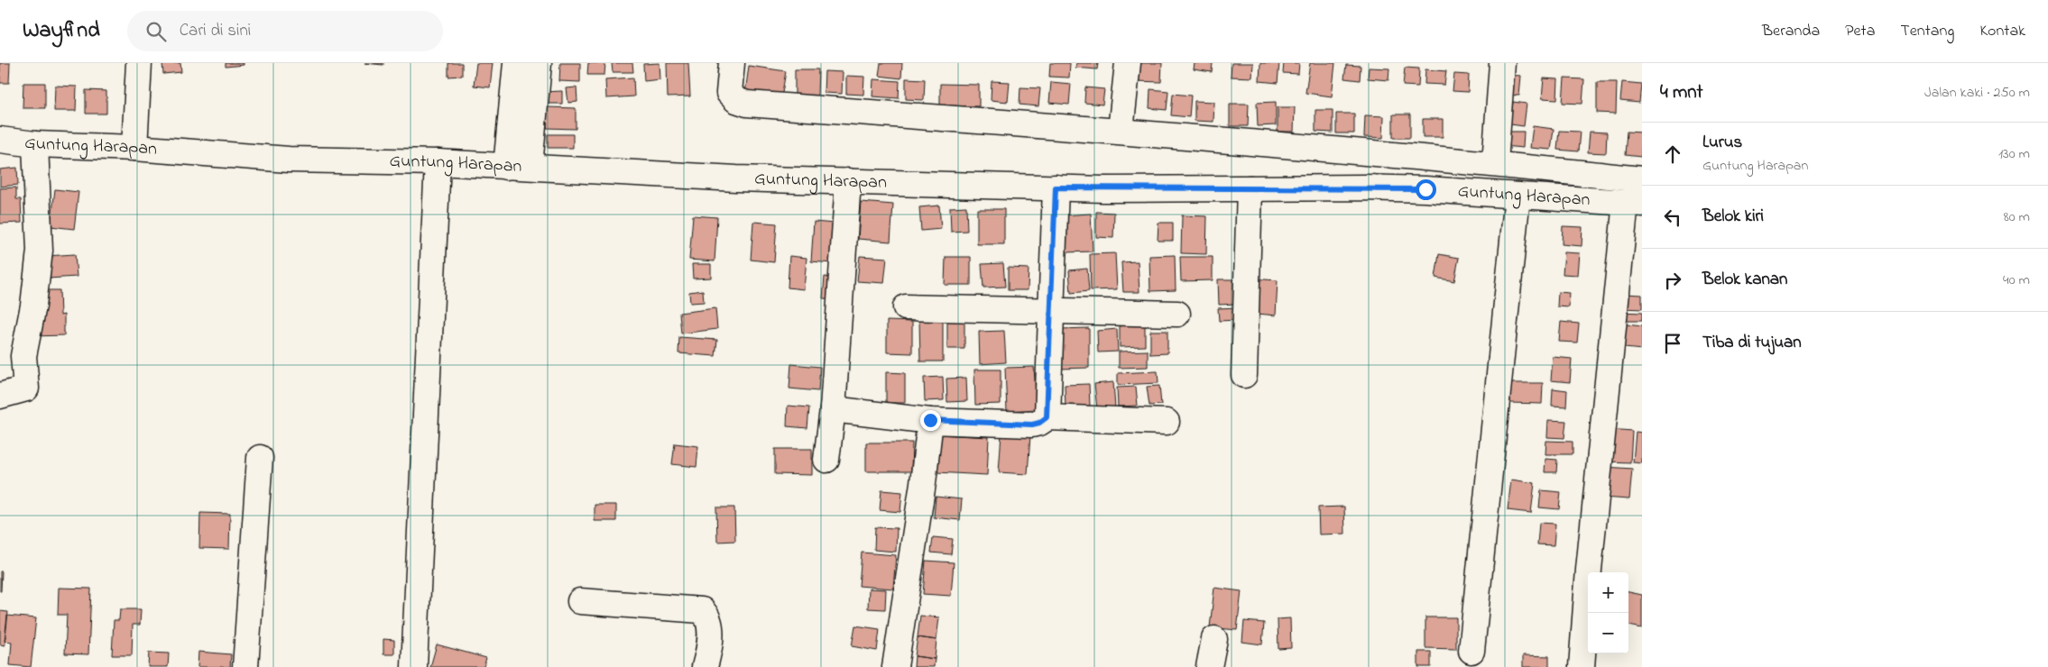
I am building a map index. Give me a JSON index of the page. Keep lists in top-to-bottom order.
{
  "streets": {
    "street": ["Guntung Harapan"]
  },
  "page": {
    "header": "Wayfind",
    "search": "Cari di sini",
    "nav": [
      "Beranda",
      "Peta",
      "Tentang",
      "Kontak"
    ],
    "heading": ["4 mnt", "Jalan kaki · 250 m"],
    "list": [
      ["Lurus", "Guntung Harapan", "130 m"],
      ["Belok kiri", "80 m"],
      ["Belok kanan", "40 m"],
      "Tiba di tujuan"
    ],
    "map_buttons": ["+", "−"]
  }
}
